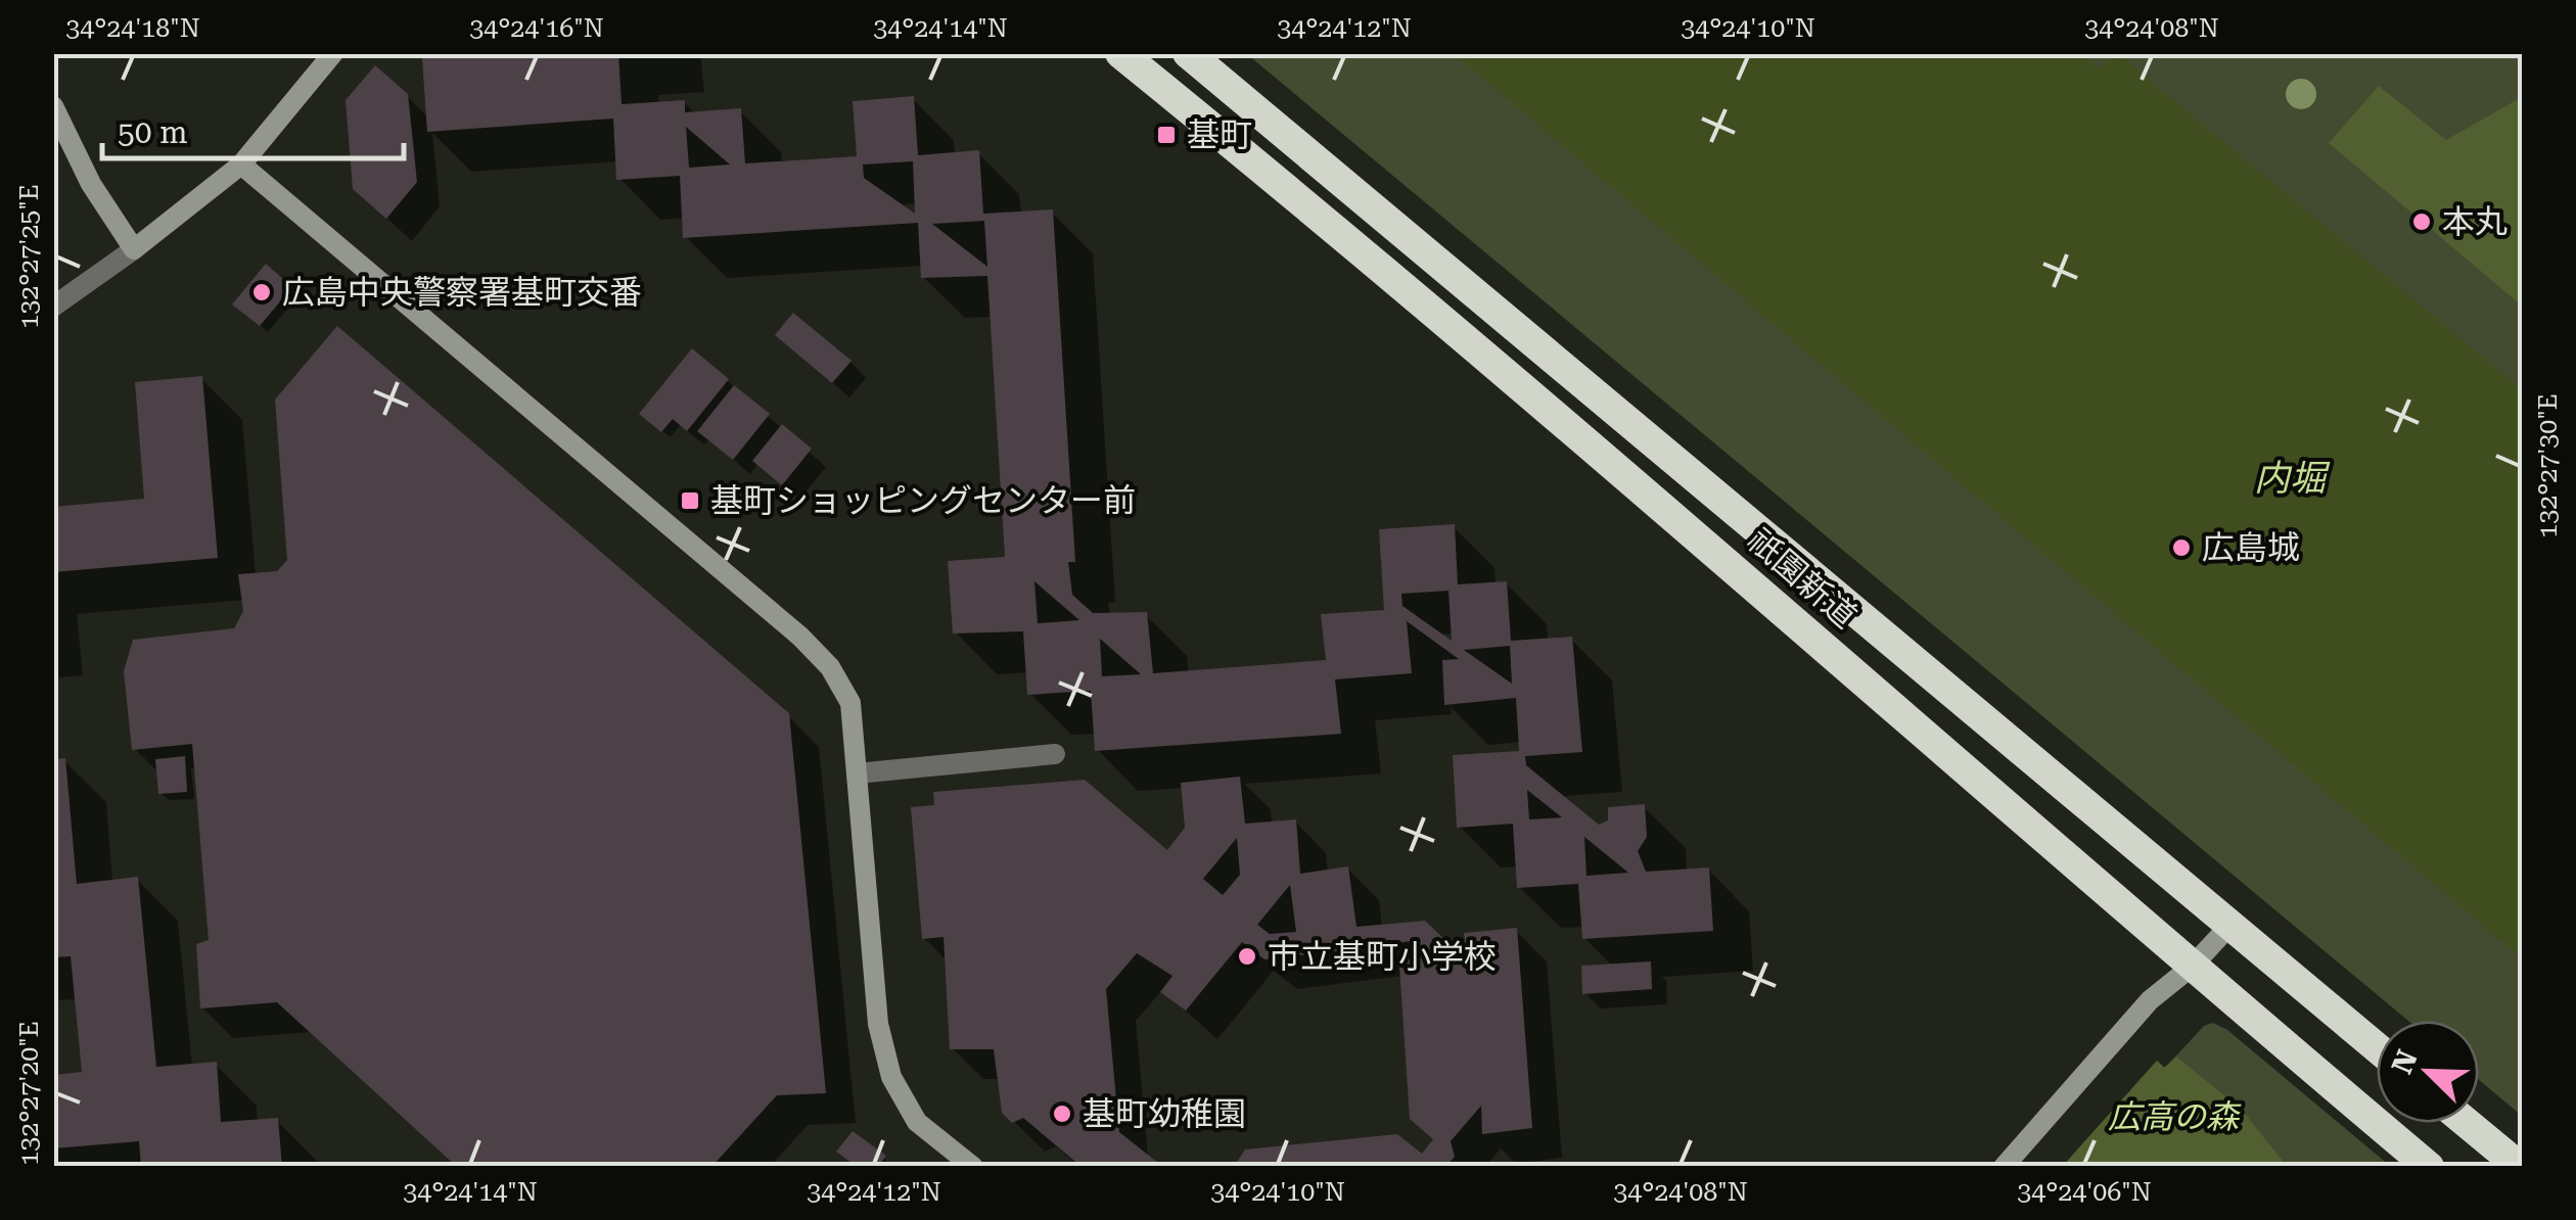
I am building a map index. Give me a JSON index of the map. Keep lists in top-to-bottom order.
{
  "streets": {
    "highway": ["祇園新道"]
  },
  "water": ["内堀"],
  "parks": ["広高の森"],
  "places": {
    "transit": ["基町", "基町ショッピングセンター前"],
    "other": [
      "本丸",
      "広島中央警察署基町交番",
      "広島城",
      "市立基町小学校",
      "基町幼稚園"
    ]
  },
  "scale_bar": "50 m",
  "north": "top left",
  "coordinates": [
    "34°24'18\"N",
    "34°24'16\"N",
    "34°24'14\"N",
    "34°24'12\"N",
    "34°24'10\"N",
    "34°24'08\"N",
    "132°27'25\"E",
    "132°27'30\"E",
    "132°27'20\"E",
    "34°24'06\"N"
  ]
}
